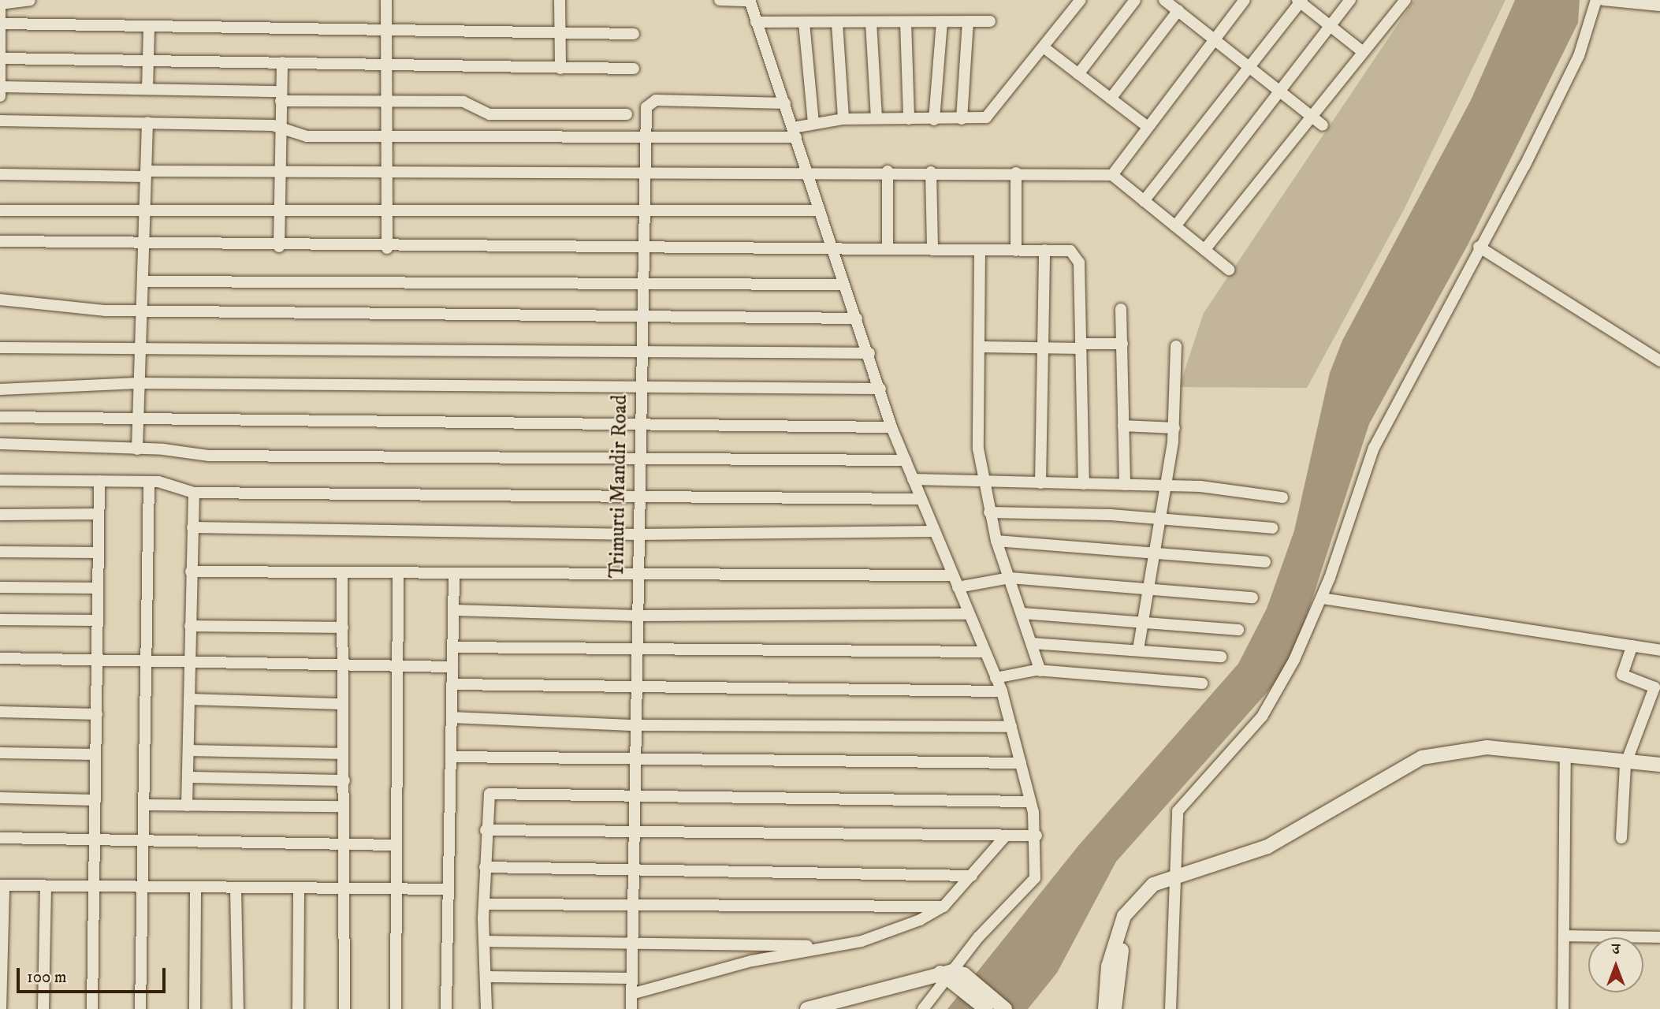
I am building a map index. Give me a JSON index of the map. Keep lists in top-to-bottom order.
{
  "streets": {
    "street": ["Trimurti Mandir Road"]
  },
  "scale_bar": "100 m",
  "north": "top"
}
